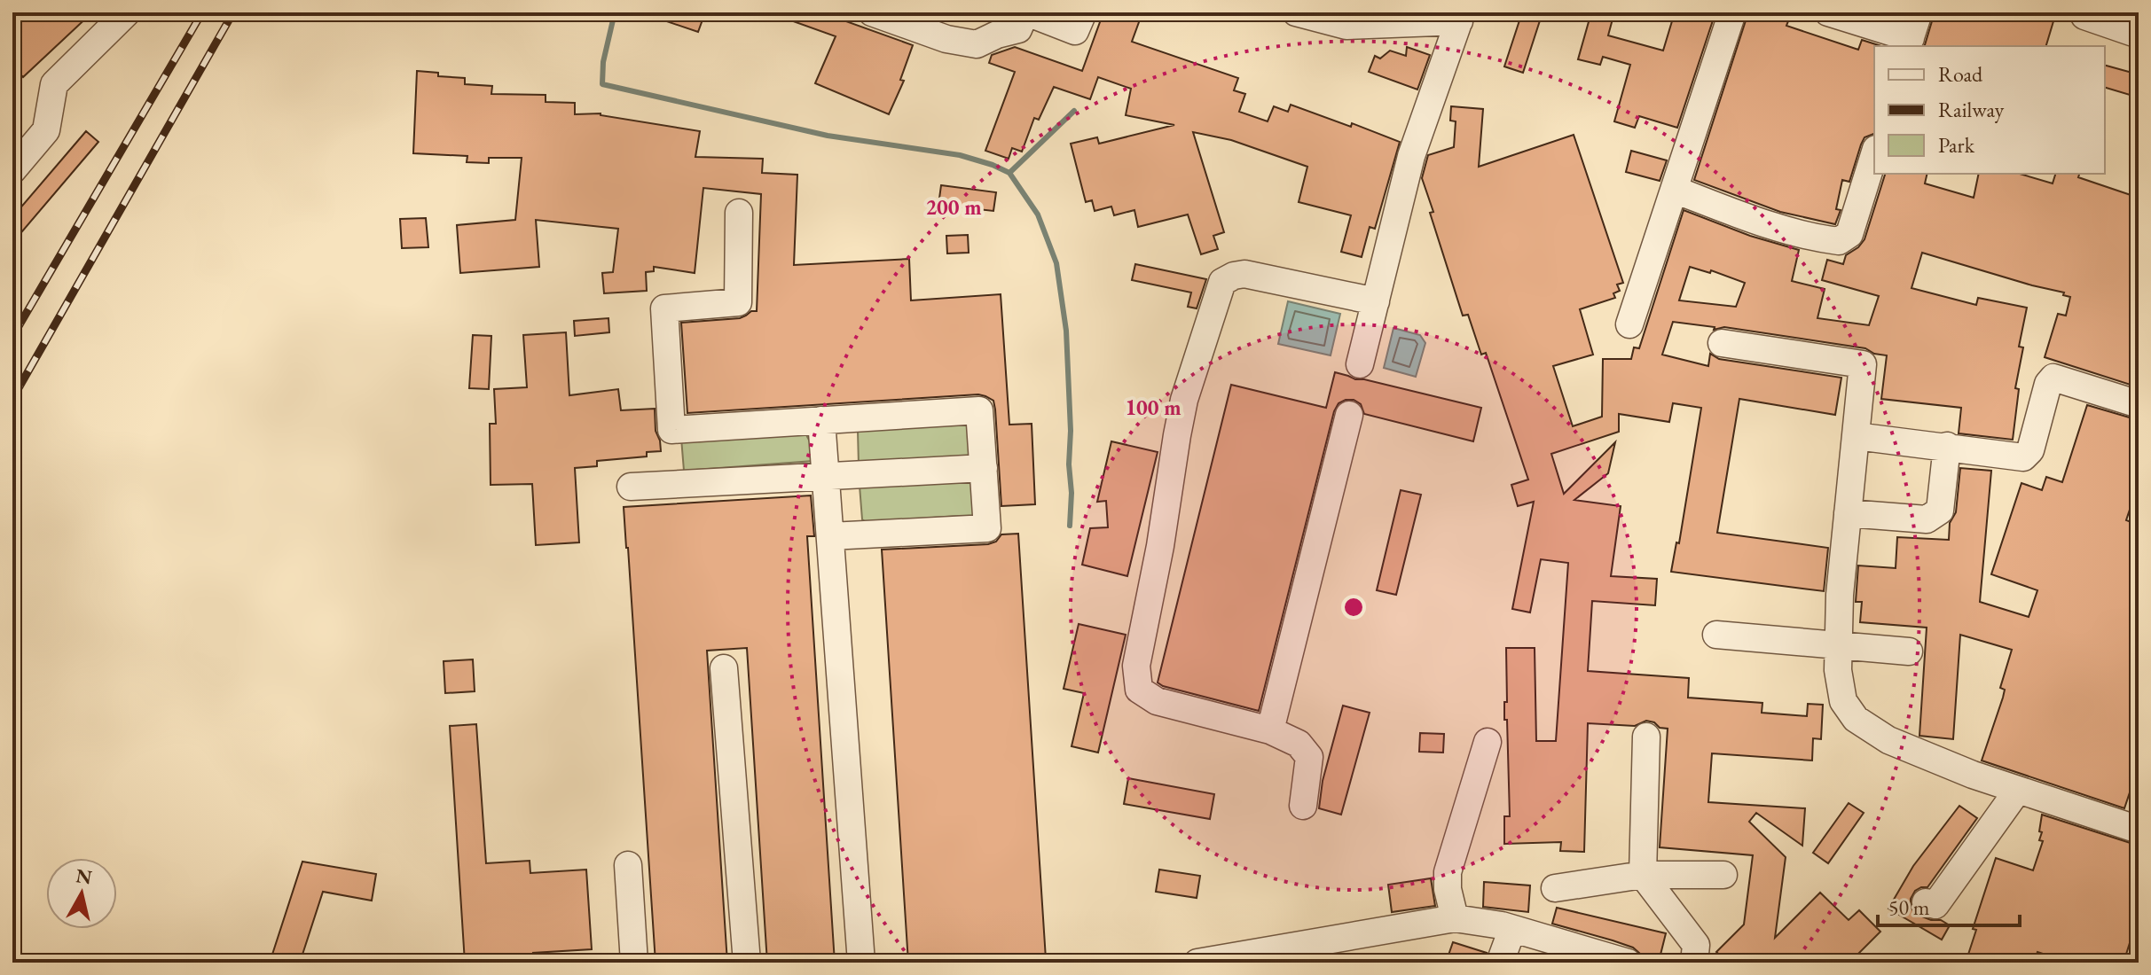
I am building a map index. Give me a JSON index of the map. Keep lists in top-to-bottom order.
{
  "legend": ["Road", "Railway", "Park"],
  "scale_bar": "50 m",
  "north": "top",
  "rings": ["200 m", "100 m"]
}
